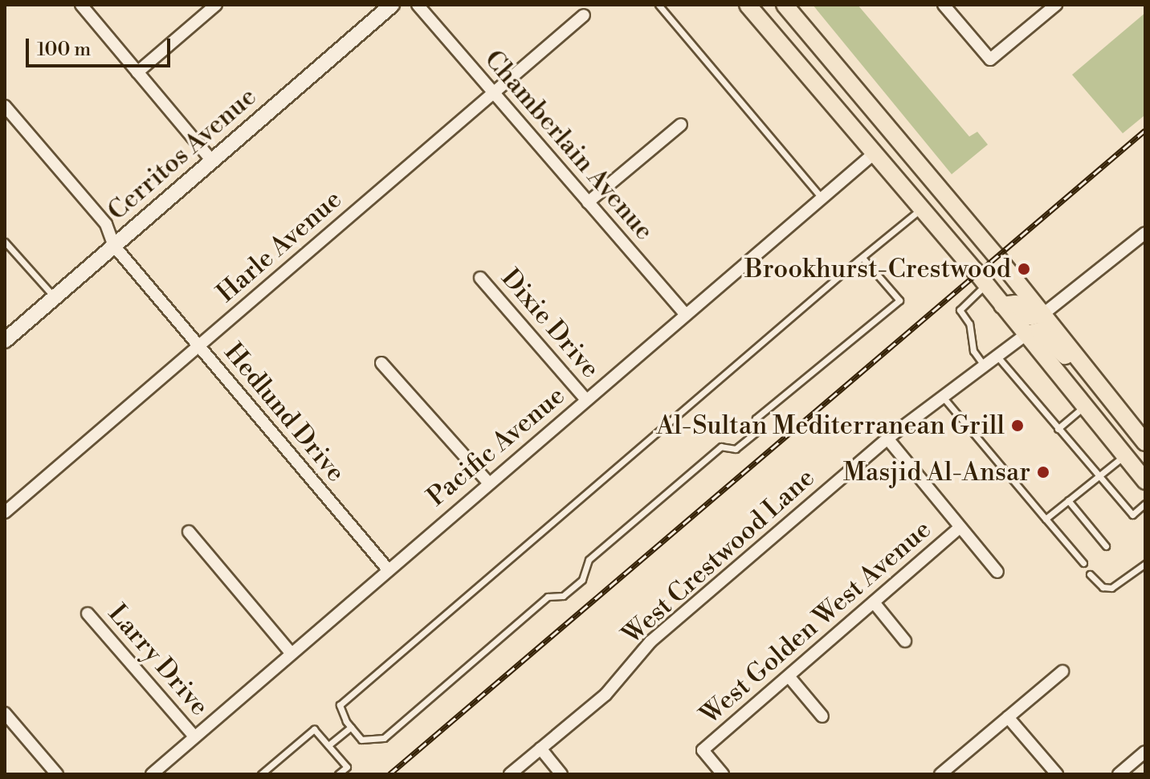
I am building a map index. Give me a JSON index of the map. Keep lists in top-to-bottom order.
{
  "streets": {
    "street": [
      "Chamberlain Avenue",
      "Cerritos Avenue",
      "Harle Avenue",
      "Dixie Drive",
      "Hedlund Drive",
      "Pacific Avenue",
      "West Crestwood Lane",
      "West Golden West Avenue",
      "Larry Drive"
    ]
  },
  "crossings": [
    ["Chamberlain Avenue", "Harle Avenue"],
    ["Chamberlain Avenue", "Pacific Avenue"],
    ["Cerritos Avenue", "Hedlund Drive"],
    ["Harle Avenue", "Hedlund Drive"],
    ["Dixie Drive", "Pacific Avenue"],
    ["Hedlund Drive", "Pacific Avenue"],
    ["Pacific Avenue", "Larry Drive"]
  ],
  "places": ["Brookhurst-Crestwood", "Al-Sultan Mediterranean Grill", "Masjid Al-Ansar"],
  "scale_bar": "100 m"
}
